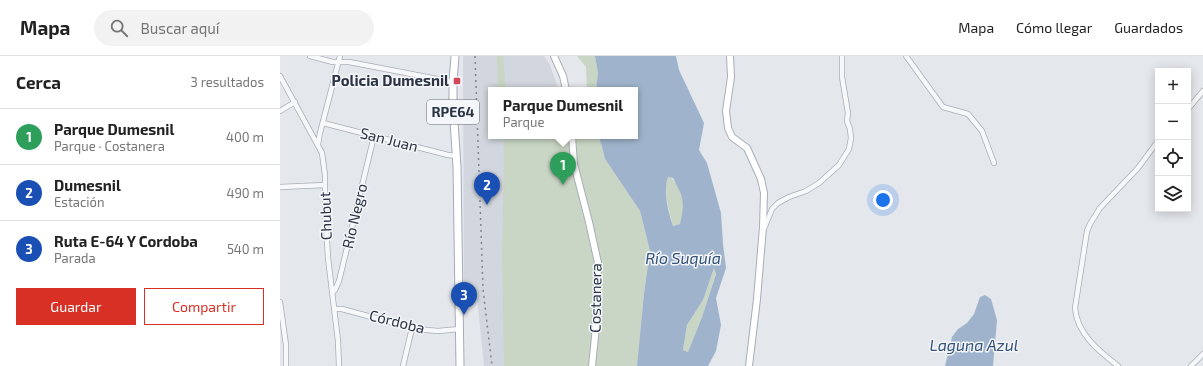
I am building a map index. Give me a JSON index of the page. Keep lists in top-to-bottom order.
{
  "streets": {
    "main road": ["RPE64"],
    "street": [
      "San Juan",
      "Chubut",
      "Río Negro",
      "Costanera",
      "Córdoba"
    ]
  },
  "crossings": [
    ["RPE64", "San Juan"],
    ["RPE64", "Córdoba"],
    ["San Juan", "Río Negro"],
    ["Chubut", "Río Negro"],
    ["Chubut", "Córdoba"]
  ],
  "water": ["Río Suquía", "Laguna Azul"],
  "places": {
    "transit": ["Policia Dumesnil"]
  },
  "page": {
    "header": "Mapa",
    "search": "Buscar aquí",
    "nav": ["Mapa", "Cómo llegar", "Guardados"],
    "heading": ["Cerca", "3 resultados"],
    "map_buttons": ["+", "−"],
    "popup": ["Parque Dumesnil", "Parque"],
    "list": [
      {
        "mark": "1",
        "name": "Parque Dumesnil",
        "note": "Parque · Costanera",
        "value": "400 m"
      },
      {
        "mark": "2",
        "name": "Dumesnil",
        "note": "Estación",
        "value": "490 m"
      },
      {
        "mark": "3",
        "name": "Ruta E-64 Y Cordoba",
        "note": "Parada",
        "value": "540 m"
      }
    ],
    "pins": ["1", "2", "3"],
    "buttons": ["Guardar", "Compartir"]
  }
}
